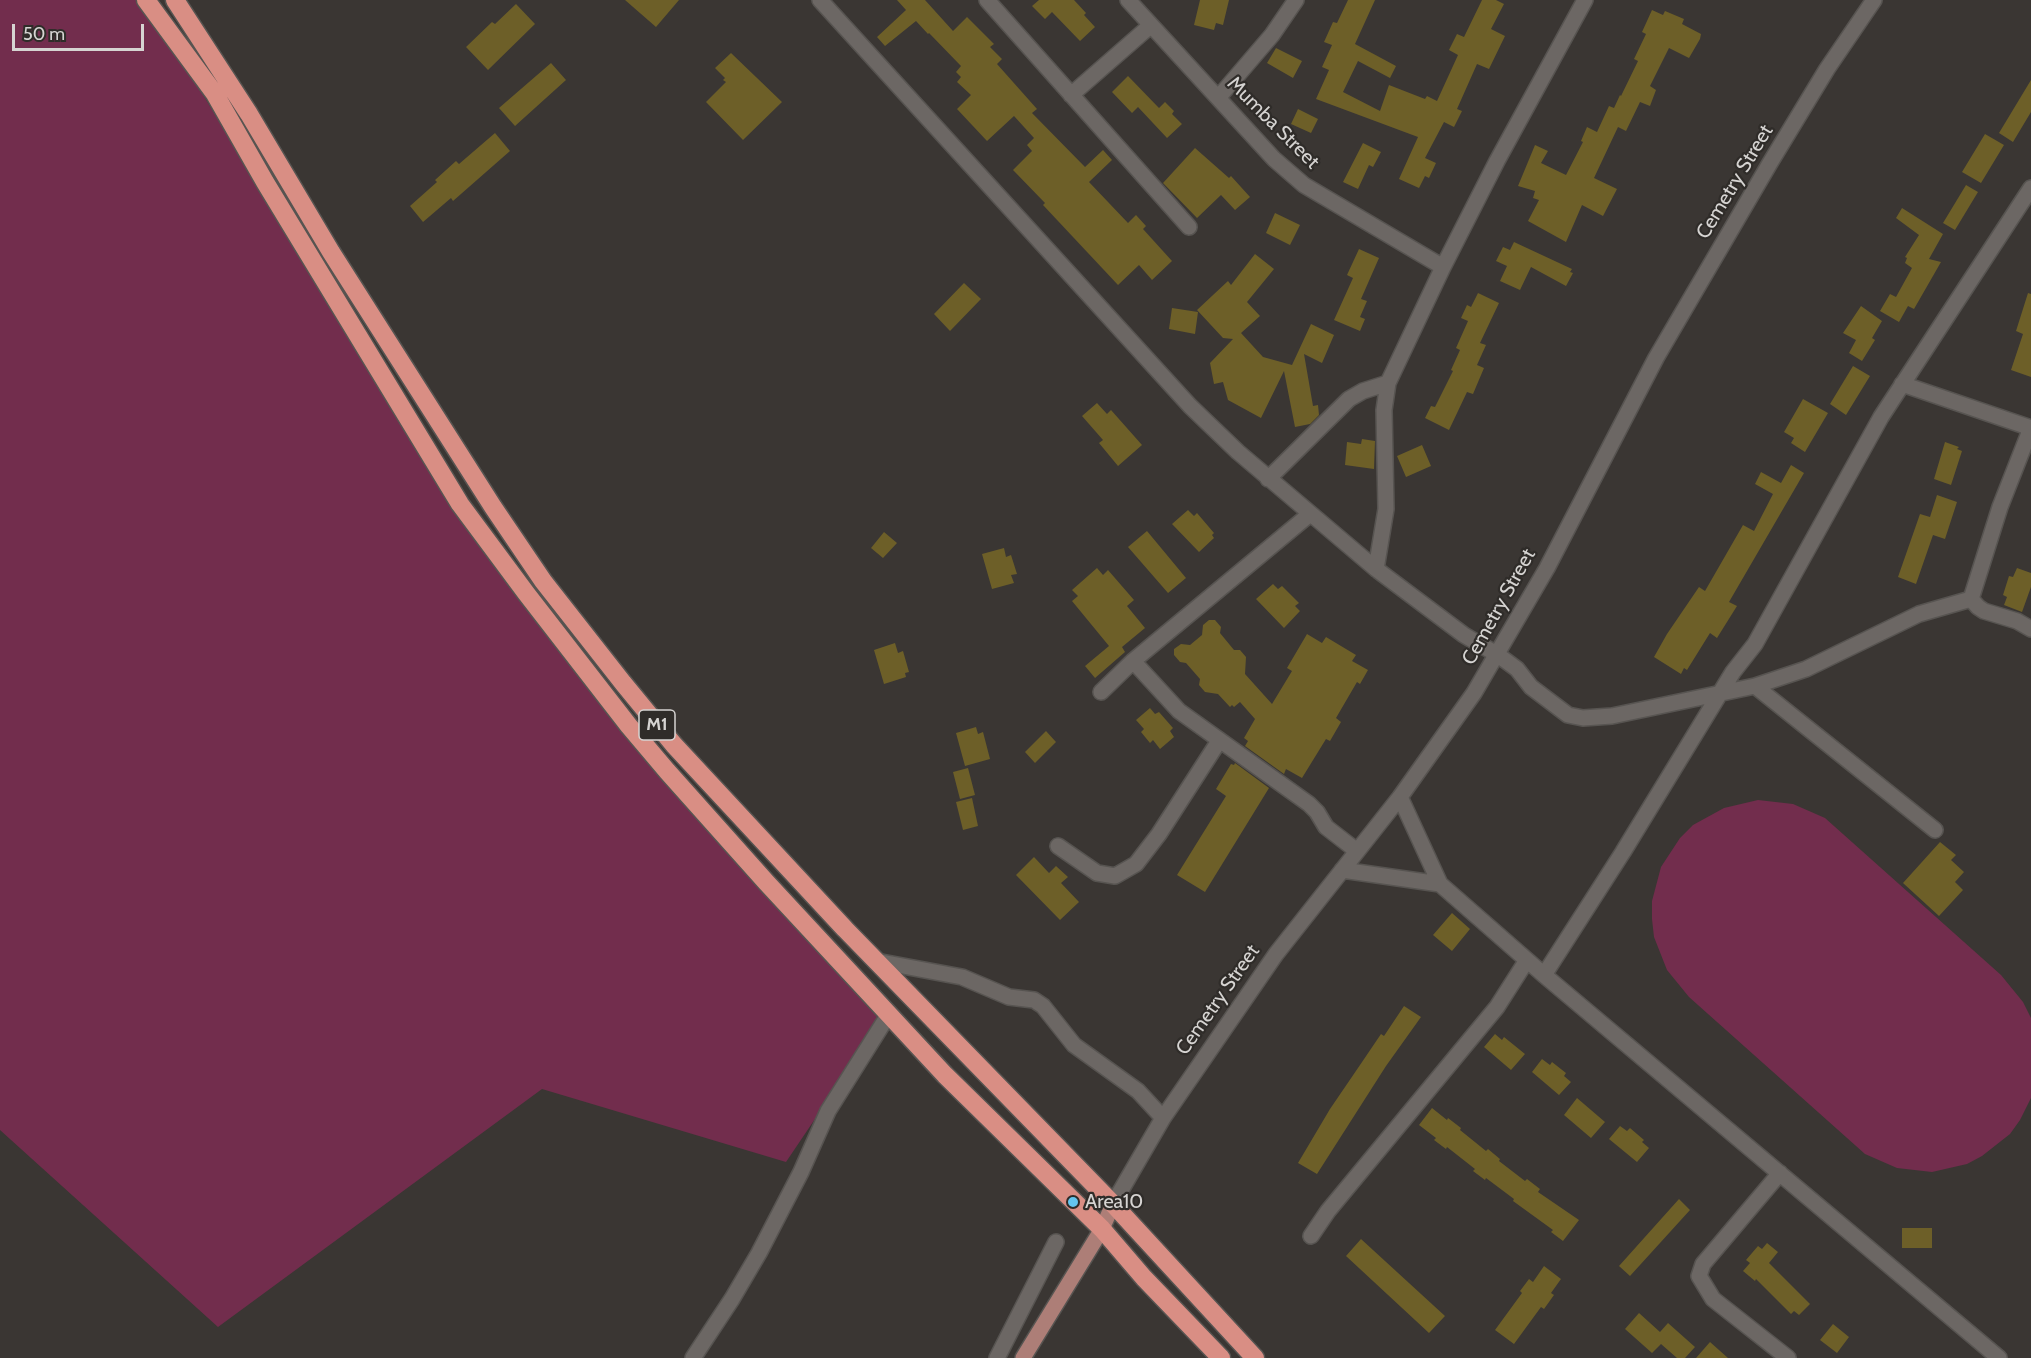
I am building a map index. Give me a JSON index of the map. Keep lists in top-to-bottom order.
{
  "streets": {
    "highway": ["M1"],
    "street": ["Mumba Street", "Cemetry Street"]
  },
  "crossings": [
    ["Cemetry Street", "M1"]
  ],
  "places": ["Area10"],
  "scale_bar": "50 m"
}
